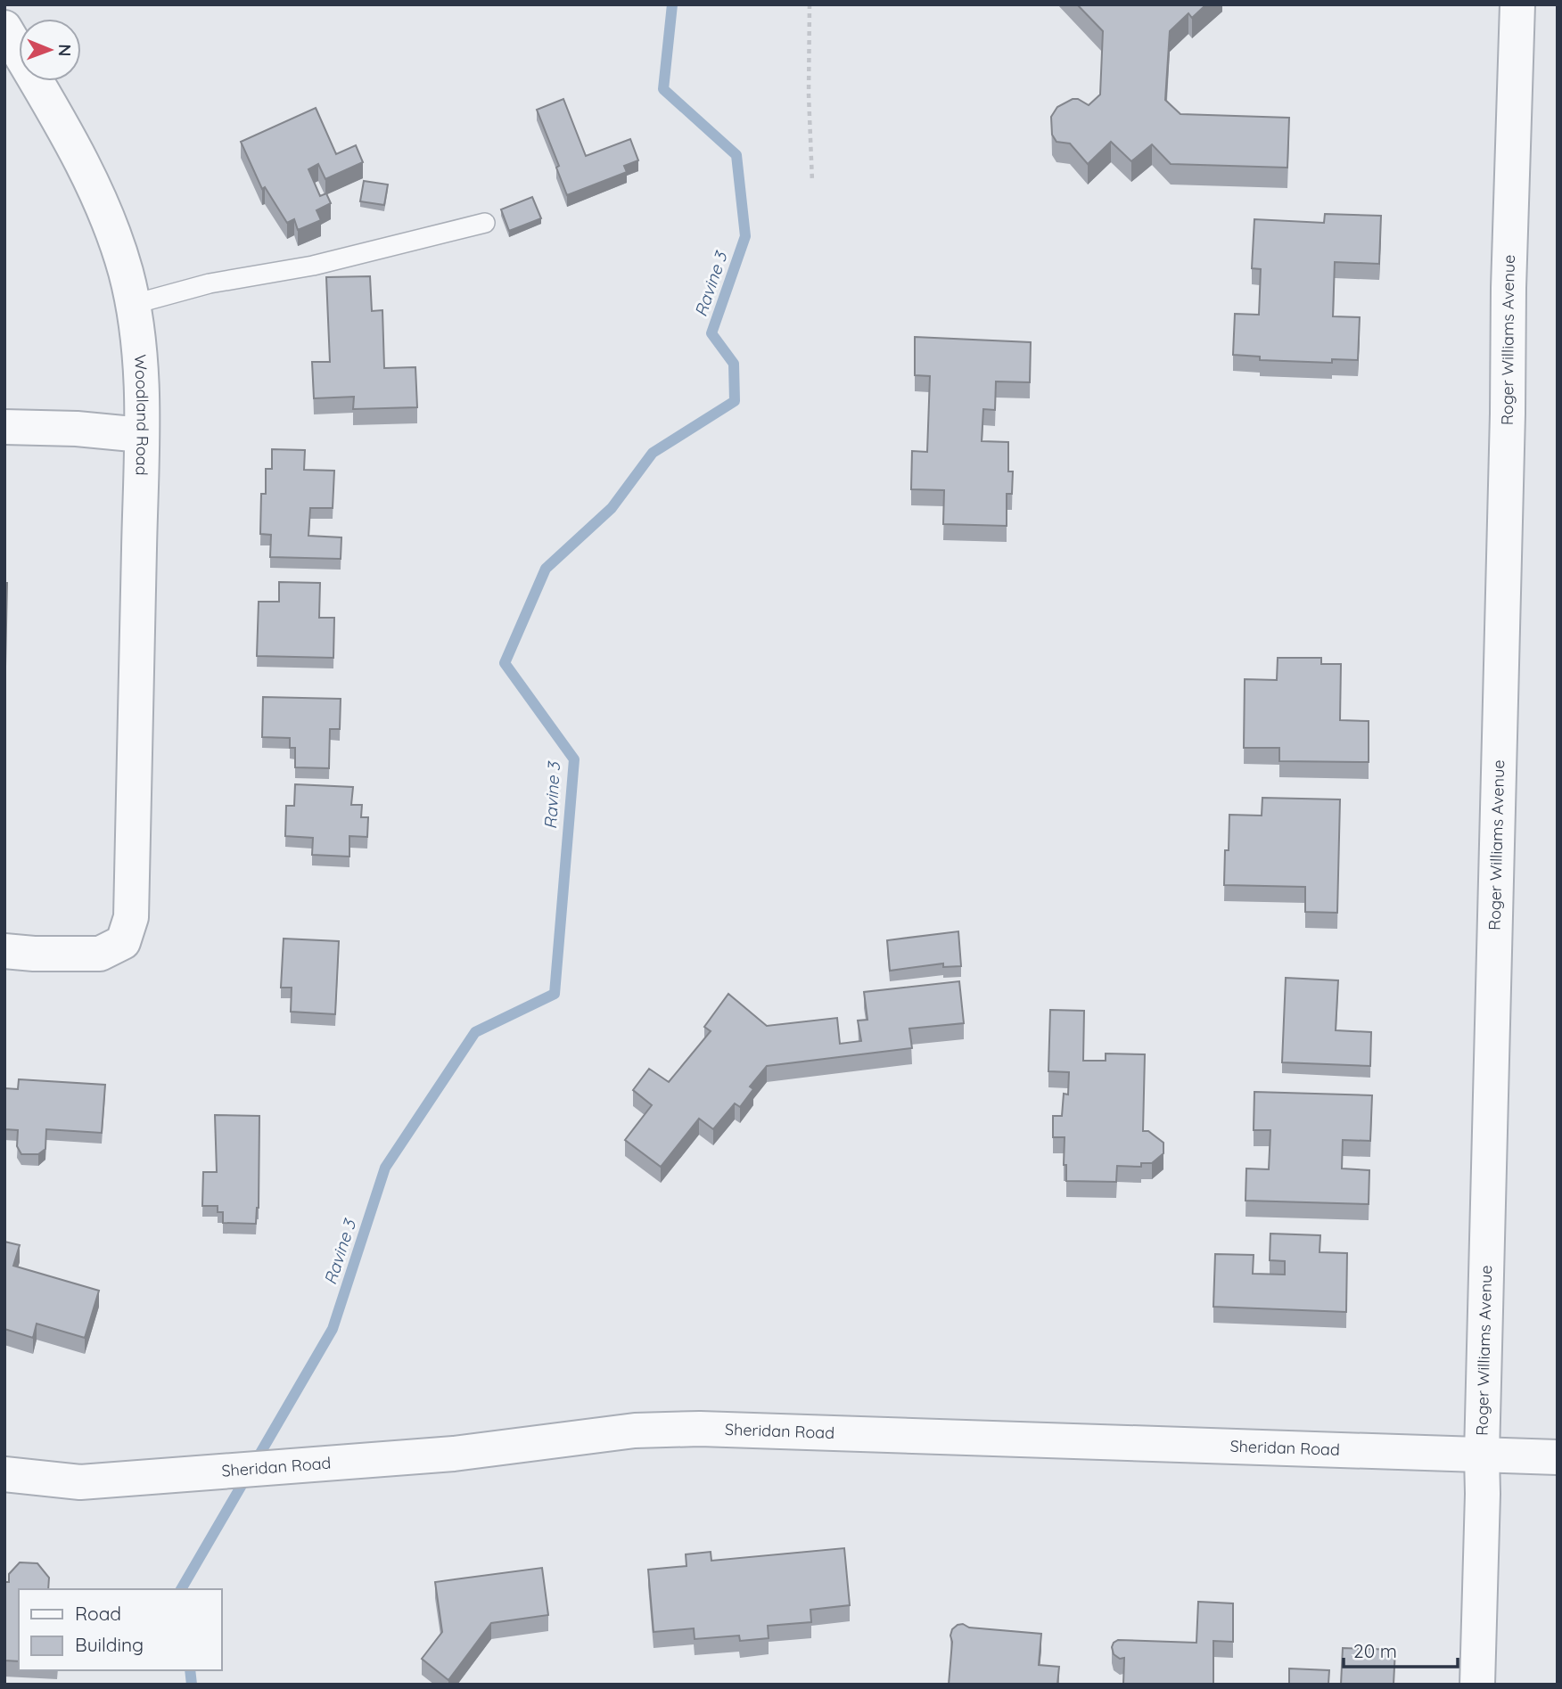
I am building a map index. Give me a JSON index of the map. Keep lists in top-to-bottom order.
{
  "streets": {
    "street": ["Roger Williams Avenue", "Woodland Road", "Sheridan Road"]
  },
  "crossings": [
    ["Roger Williams Avenue", "Sheridan Road"]
  ],
  "water": ["Ravine 3"],
  "legend": ["Road", "Building"],
  "scale_bar": "20 m",
  "north": "right"
}
